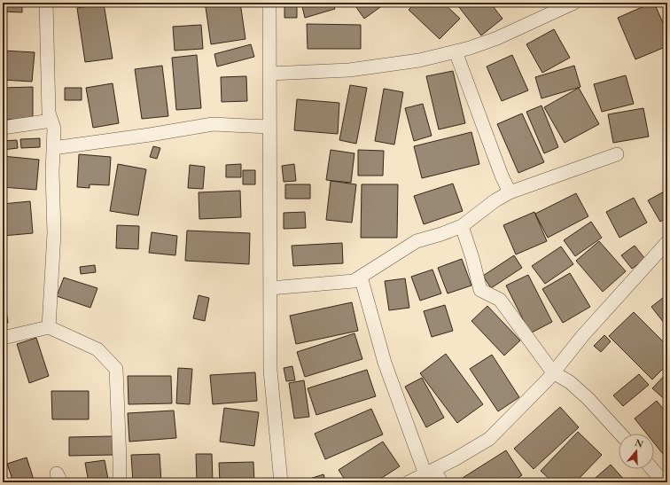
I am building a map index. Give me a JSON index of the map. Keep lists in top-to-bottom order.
{
  "north": "top"
}
